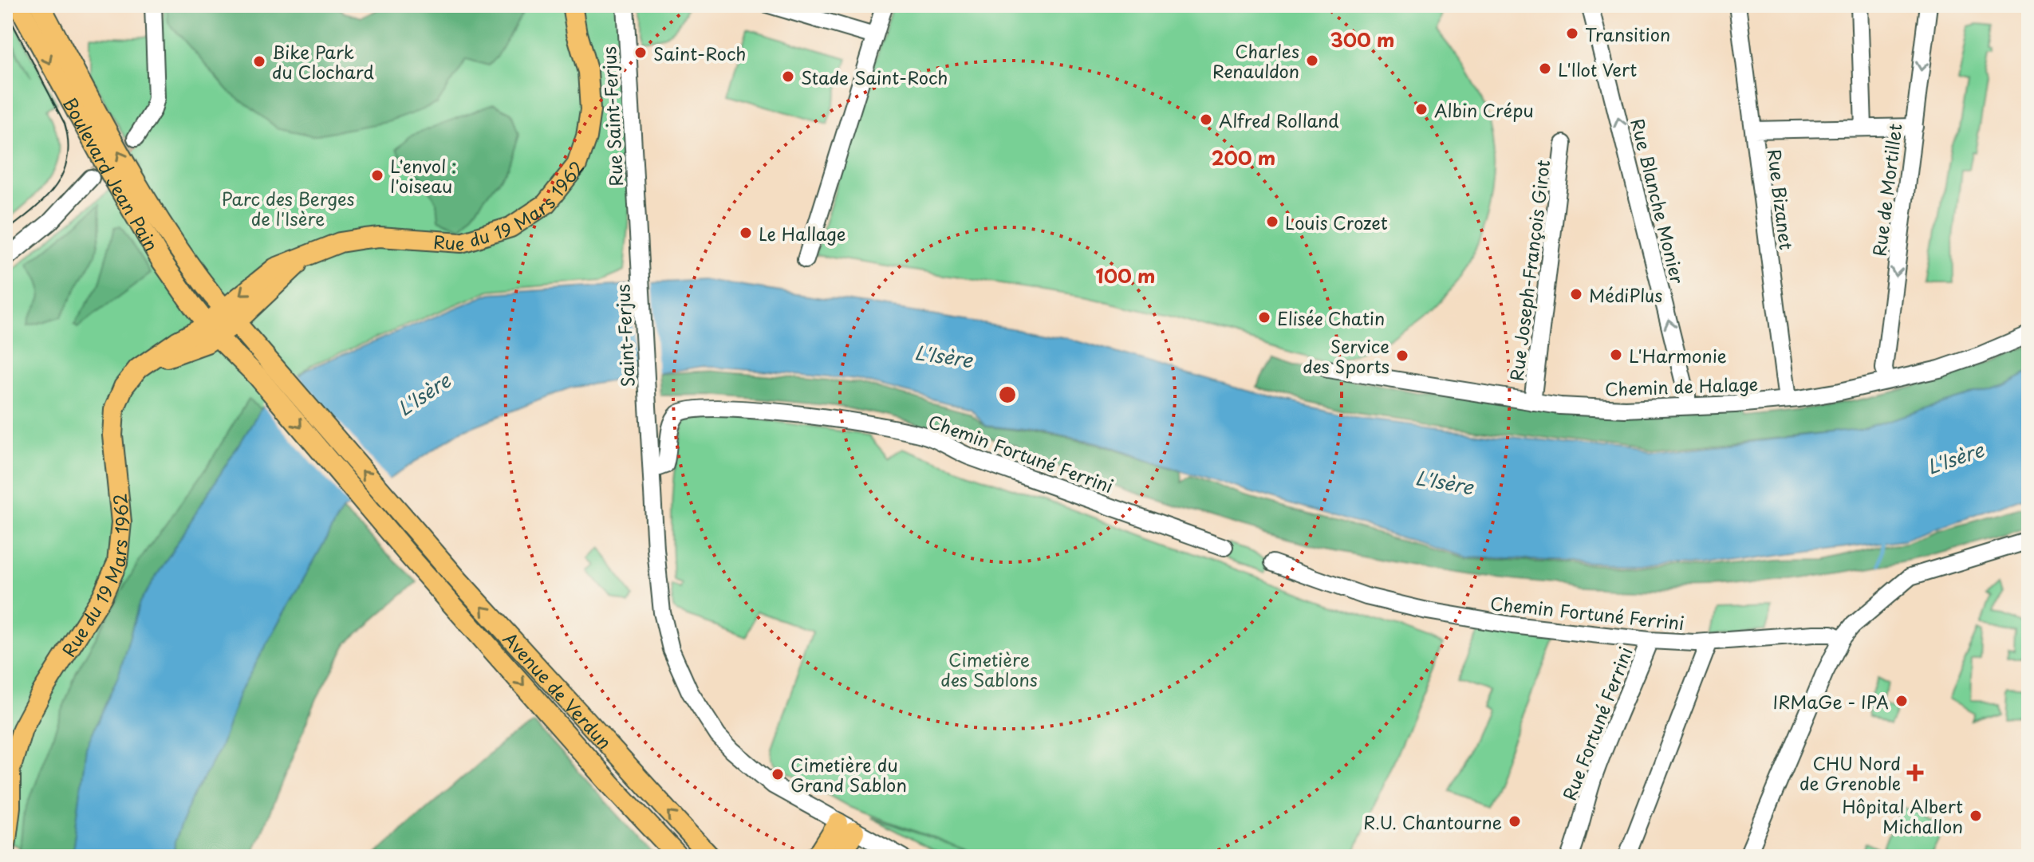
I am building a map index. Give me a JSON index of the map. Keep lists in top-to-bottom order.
{
  "streets": {
    "main road": ["Boulevard Jean Pain", "Rue du 19 Mars 1962", "Avenue de Verdun"],
    "street": [
      "Rue Saint-Ferjus",
      "Rue de Mortillet",
      "Rue Bizanet",
      "Rue Blanche Monier",
      "Rue Joseph-François Girot",
      "Saint-Ferjus",
      "Chemin de Halage",
      "Chemin Fortuné Ferrini",
      "Rue Fortuné Ferrini"
    ]
  },
  "crossings": [
    ["Rue Saint-Ferjus", "Saint-Ferjus"],
    ["Boulevard Jean Pain", "Rue du 19 Mars 1962"],
    ["Boulevard Jean Pain", "Avenue de Verdun"],
    ["Rue de Mortillet", "Chemin de Halage"],
    ["Rue Bizanet", "Chemin de Halage"],
    ["Rue Blanche Monier", "Chemin de Halage"],
    ["Rue Joseph-François Girot", "Chemin de Halage"],
    ["Saint-Ferjus", "Chemin Fortuné Ferrini"],
    ["Chemin Fortuné Ferrini", "Rue Fortuné Ferrini"]
  ],
  "one_way": ["Rue Blanche Monier"],
  "water": ["L'Isère"],
  "parks": ["Parc des Berges de l'Isère", "Cimetière des Sablons"],
  "places": {
    "other": [
      "Transition",
      "Saint-Roch",
      "Charles Renauldon",
      "Bike Park du Clochard",
      "L'Ilot Vert",
      "Stade Saint-Roch",
      "Albin Crépu",
      "Alfred Rolland",
      "L'envol : l'oiseau",
      "Louis Crozet",
      "Le Hallage",
      "MédiPlus",
      "Elisée Chatin",
      "L'Harmonie",
      "Service des Sports",
      "IRMaGe - IPA",
      "Cimetière du Grand Sablon",
      "Hôpital Albert Michallon",
      "R.U. Chantourne"
    ],
    "health": ["CHU Nord de Grenoble"]
  },
  "rings": ["300 m", "200 m", "100 m"]
}
